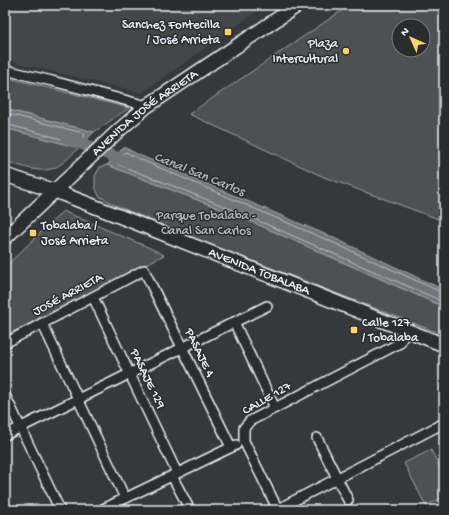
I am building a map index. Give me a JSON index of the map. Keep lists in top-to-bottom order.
{
  "streets": {
    "main road": ["AVENIDA JOSÉ ARRIETA", "AVENIDA TOBALABA"],
    "street": [
      "JOSÉ ARRIETA",
      "PASAJE 4",
      "PASAJE 129",
      "CALLE 127"
    ]
  },
  "crossings": [
    ["AVENIDA JOSÉ ARRIETA", "AVENIDA TOBALABA"],
    ["AVENIDA TOBALABA", "CALLE 127"],
    ["JOSÉ ARRIETA", "PASAJE 4"],
    ["JOSÉ ARRIETA", "PASAJE 129"]
  ],
  "water": ["Canal San Carlos"],
  "parks": ["Parque Tobalaba - Canal San Carlos"],
  "places": {
    "transit": ["Sanchez Fontecilla / José Arrieta", "Tobalaba / José Arrieta", "Calle 127 / Tobalaba"],
    "other": ["Plaza Intercultural"]
  },
  "north": "top left"
}
